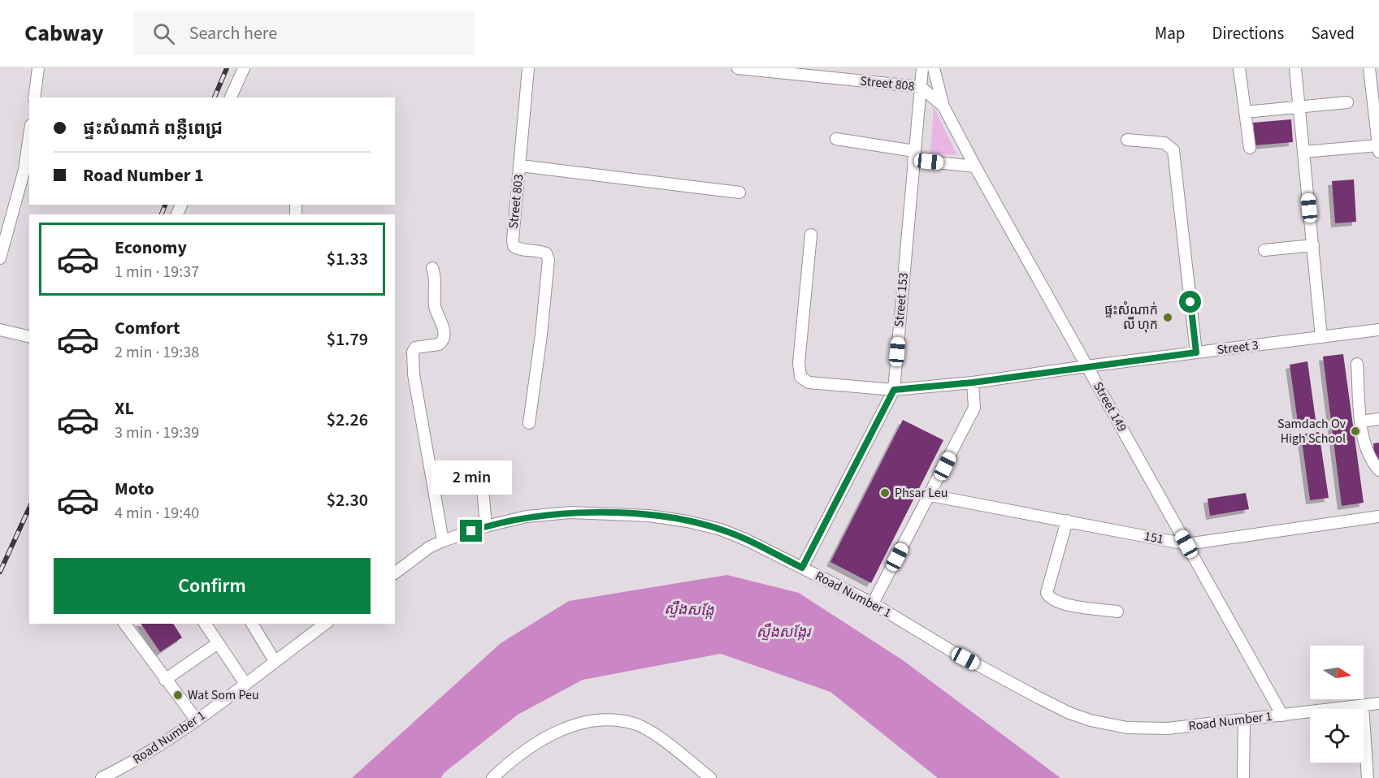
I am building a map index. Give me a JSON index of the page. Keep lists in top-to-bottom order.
{
  "streets": {
    "street": [
      "Street 808",
      "Street 803",
      "Street 153",
      "Street 3",
      "Street 149",
      "151",
      "Road Number 1"
    ]
  },
  "crossings": [
    ["Street 808", "Street 153"],
    ["Street 808", "Street 149"],
    ["Street 153", "Street 3"],
    ["Street 153", "Road Number 1"],
    ["Street 3", "Street 149"],
    ["Street 149", "151"],
    ["Street 149", "Road Number 1"]
  ],
  "water": ["ស្ទឹងសង្កែ", "ស្ទឹងសង្កែរ"],
  "places": [
    "ផ្ទះសំណាក់ លី ហុក",
    "Samdach Ov High School",
    "Phsar Leu",
    "Wat Som Peu"
  ],
  "north": "right",
  "page": {
    "header": "Cabway",
    "search": "Search here",
    "nav": ["Map", "Directions", "Saved"],
    "banner": ["ផ្ទះសំណាក់ ពន្លឺពេជ្រ", "Road Number 1"],
    "list": [
      {
        "name": "Economy",
        "note": "1 min · 19:37",
        "value": "$1.33"
      },
      {
        "name": "Comfort",
        "note": "2 min · 19:38",
        "value": "$1.79"
      },
      {
        "name": "XL",
        "note": "3 min · 19:39",
        "value": "$2.26"
      },
      {
        "name": "Moto",
        "note": "4 min · 19:40",
        "value": "$2.30"
      }
    ],
    "bubble": "2 min",
    "buttons": "Confirm"
  }
}
